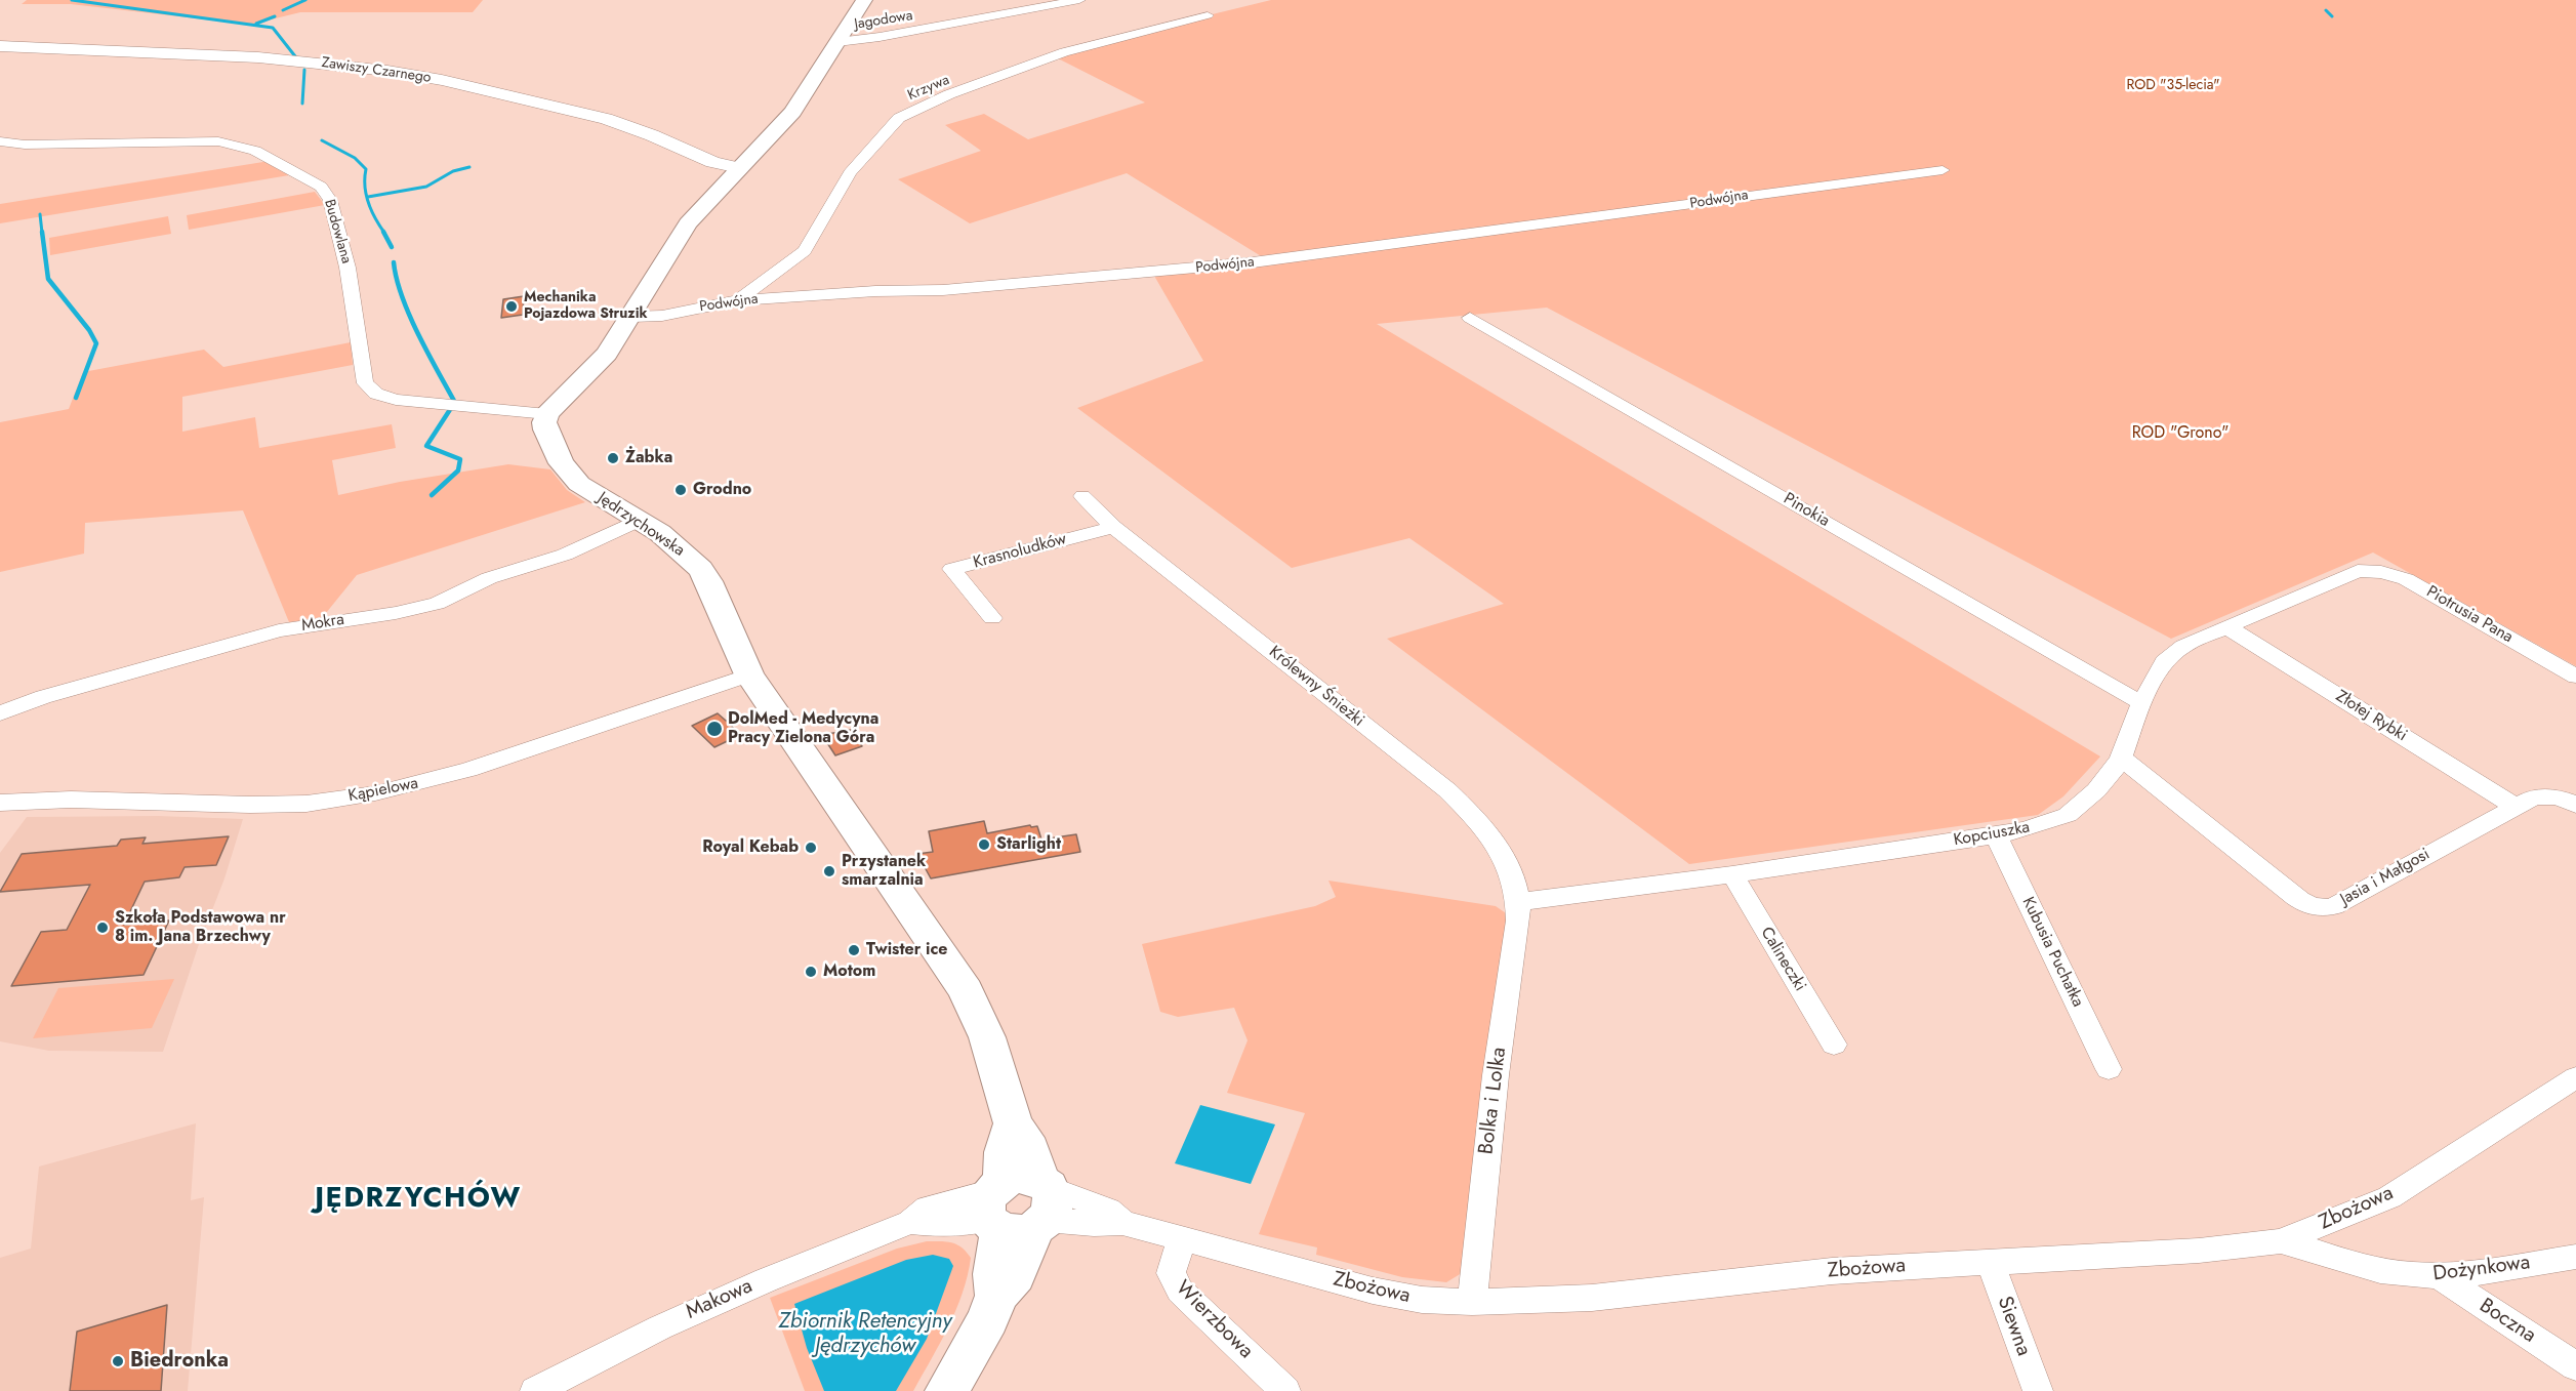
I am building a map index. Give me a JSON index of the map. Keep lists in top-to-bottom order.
{
  "streets": {
    "main road": ["Jędrzychowska"],
    "street": [
      "Jagodowa",
      "Zawiszy Czarnego",
      "Krzywa",
      "Podwójna",
      "Budowlana",
      "Pinokia",
      "Krasnoludków",
      "Piotrusia Pana",
      "Mokra",
      "Królewny Śnieżki",
      "Złotej Rybki",
      "Kąpielowa",
      "Kopciuszka",
      "Jasia i Małgosi",
      "Kubusia Puchatka",
      "Calineczki",
      "Bolka i Lolka",
      "Zbożowa",
      "Dożynkowa",
      "Makowa",
      "Wierzbowa",
      "Boczna",
      "Siewna"
    ]
  },
  "crossings": [
    ["Krzywa", "Podwójna"],
    ["Budowlana", "Jędrzychowska"],
    ["Pinokia", "Kopciuszka"],
    ["Jędrzychowska", "Mokra"],
    ["Jędrzychowska", "Kąpielowa"],
    ["Jędrzychowska", "Zbożowa"],
    ["Jędrzychowska", "Makowa"],
    ["Krasnoludków", "Królewny Śnieżki"],
    ["Piotrusia Pana", "Kopciuszka"],
    ["Królewny Śnieżki", "Kopciuszka"],
    ["Królewny Śnieżki", "Bolka i Lolka"],
    ["Złotej Rybki", "Kopciuszka"],
    ["Złotej Rybki", "Jasia i Małgosi"],
    ["Kopciuszka", "Jasia i Małgosi"],
    ["Kopciuszka", "Kubusia Puchatka"],
    ["Kopciuszka", "Calineczki"],
    ["Kopciuszka", "Bolka i Lolka"],
    ["Bolka i Lolka", "Zbożowa"],
    ["Zbożowa", "Dożynkowa"],
    ["Zbożowa", "Makowa"],
    ["Zbożowa", "Wierzbowa"],
    ["Zbożowa", "Siewna"],
    ["Dożynkowa", "Boczna"]
  ],
  "districts": ["JĘDRZYCHÓW"],
  "water": ["Zbiornik Retencyjny Jędrzychów"],
  "parks": ["ROD \"35-lecia\"", "ROD \"Grono\""],
  "places": [
    "Mechanika Pojazdowa Struzik",
    "Żabka",
    "Grodno",
    "DolMed - Medycyna Pracy Zielona Góra",
    "Starlight",
    "Royal Kebab",
    "Przystanek smarzalnia",
    "Szkoła Podstawowa nr 8 im. Jana Brzechwy",
    "Twister ice",
    "Motom",
    "Biedronka"
  ]
}
